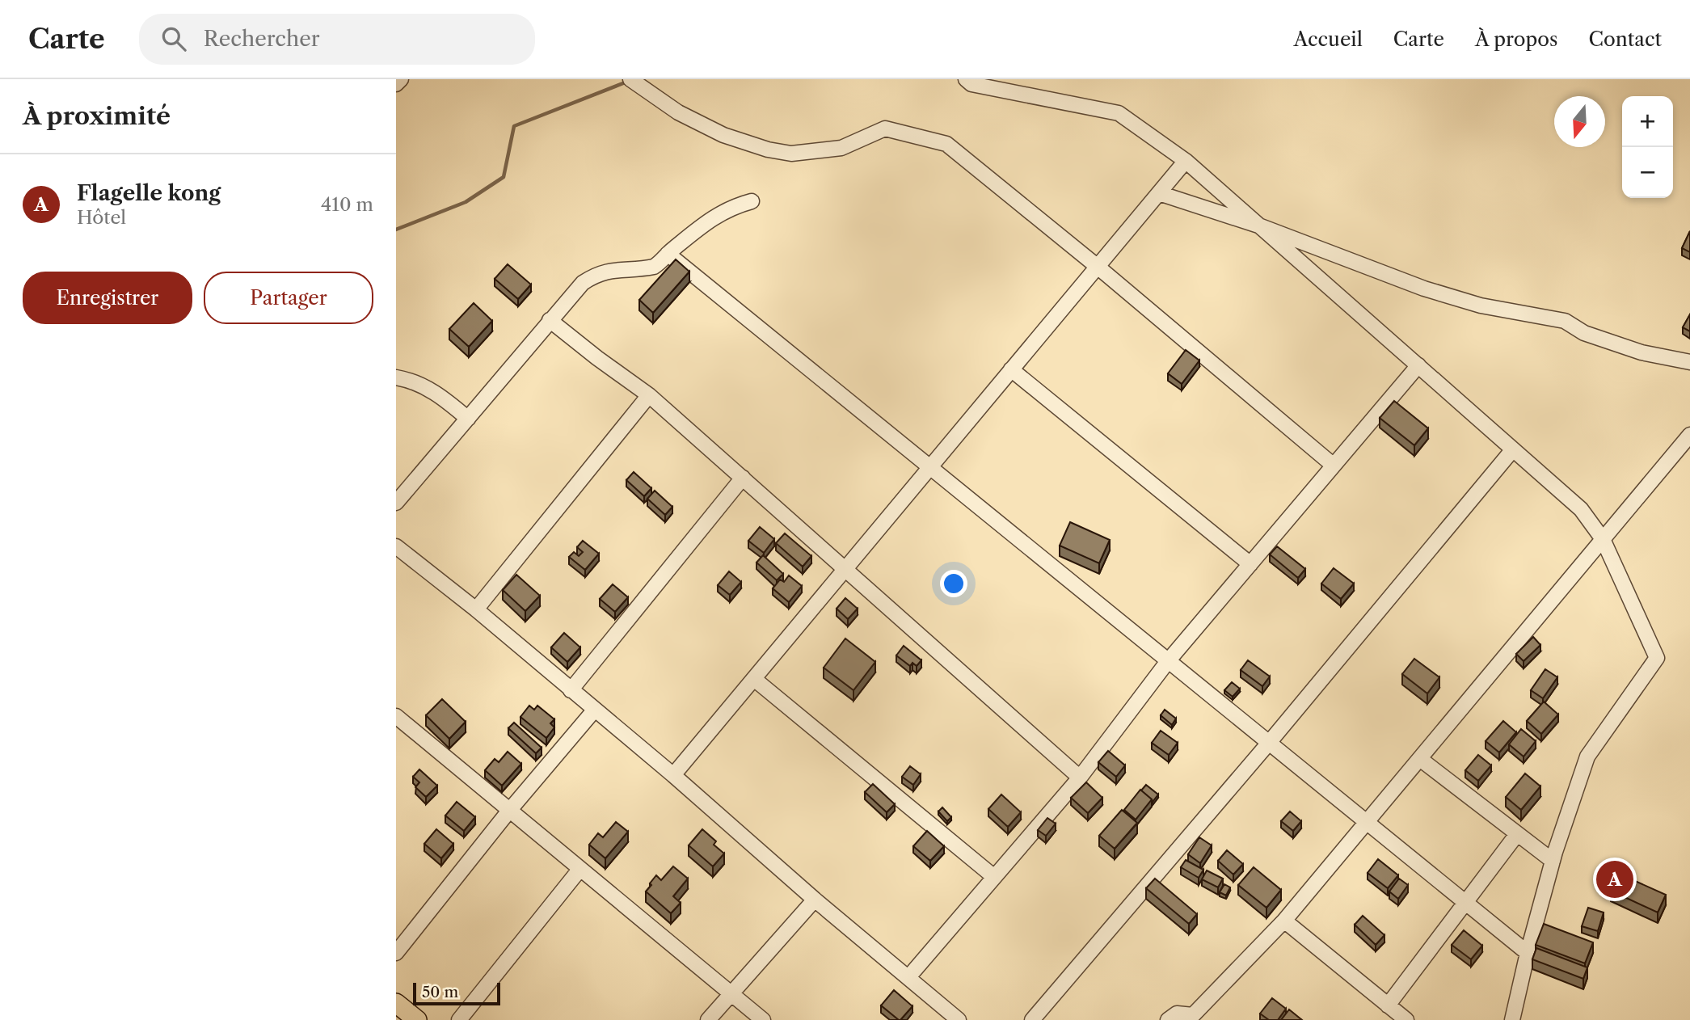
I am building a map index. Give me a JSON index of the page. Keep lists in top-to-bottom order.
{
  "scale_bar": "50 m",
  "north": "bottom",
  "page": {
    "header": "Carte",
    "search": "Rechercher",
    "nav": [
      "Accueil",
      "Carte",
      "À propos",
      "Contact"
    ],
    "heading": "À proximité",
    "map_buttons": ["+", "−"],
    "list": [
      {
        "mark": "A",
        "name": "Flagelle kong",
        "note": "Hôtel",
        "value": "410 m"
      }
    ],
    "buttons": ["Enregistrer", "Partager"],
    "pins": "A",
    "scale": "50 m"
  }
}
